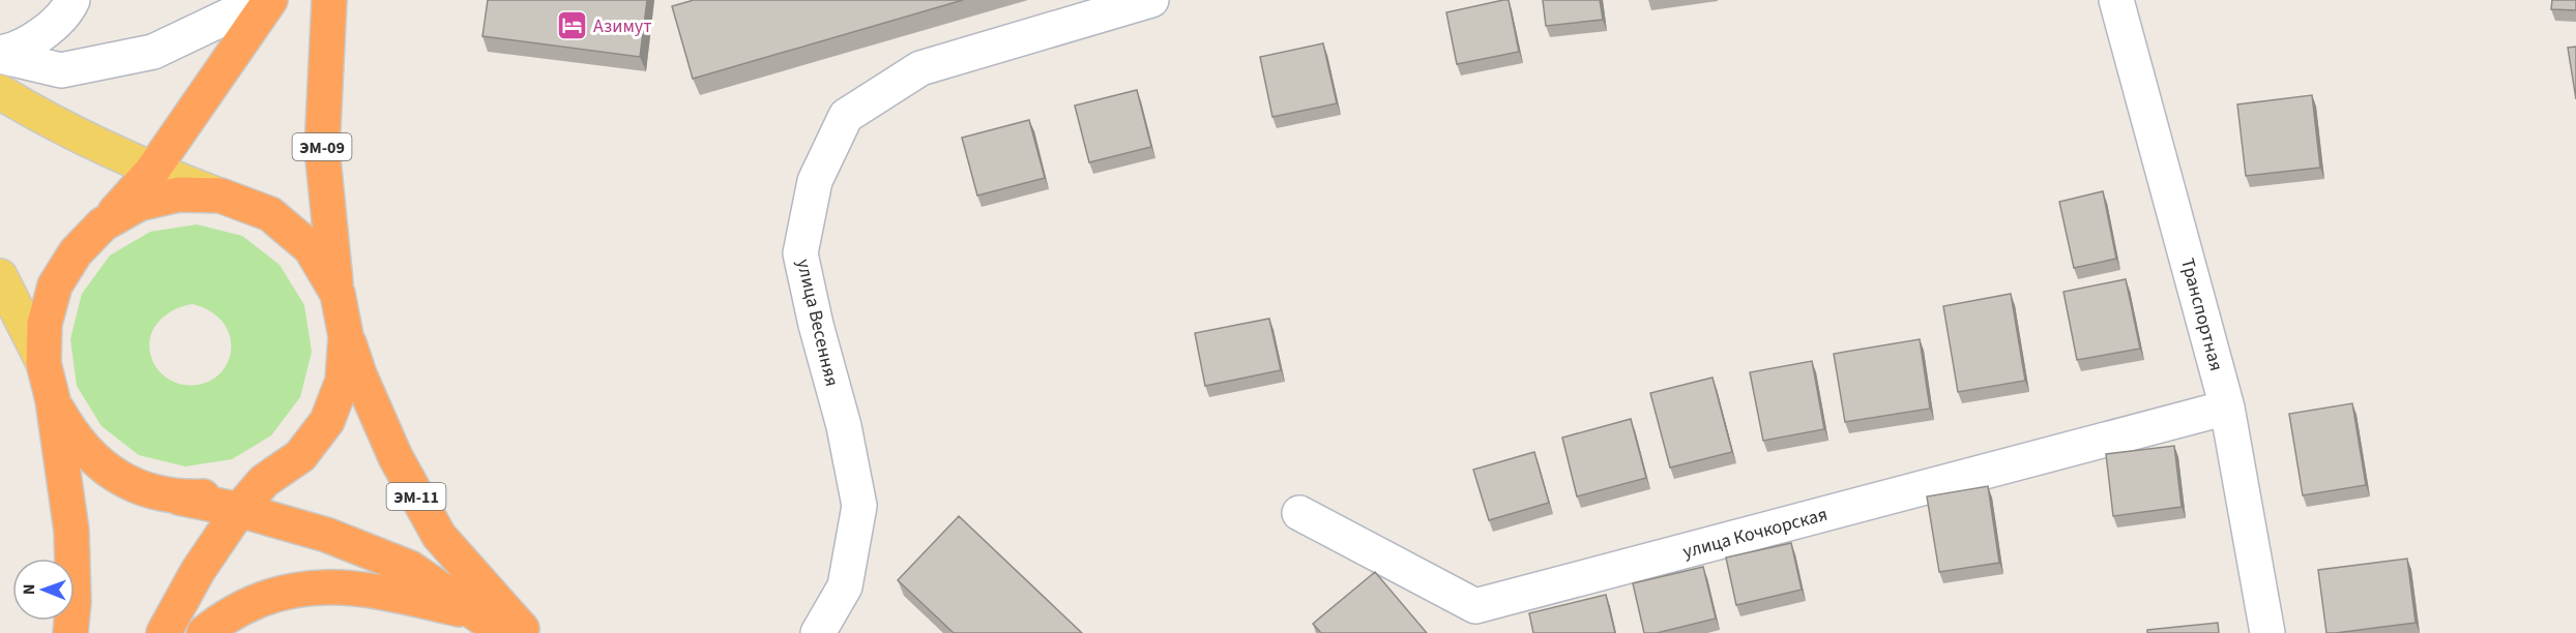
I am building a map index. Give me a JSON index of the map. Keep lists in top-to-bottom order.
{
  "streets": {
    "highway": ["ЭМ-09", "ЭМ-11"],
    "street": ["Транспортная", "улица Весенняя", "улица Кочкорская"]
  },
  "crossings": [
    ["ЭМ-09", "ЭМ-11"],
    ["Транспортная", "улица Кочкорская"]
  ],
  "places": {
    "hotel": ["Азимут"]
  },
  "north": "left"
}
